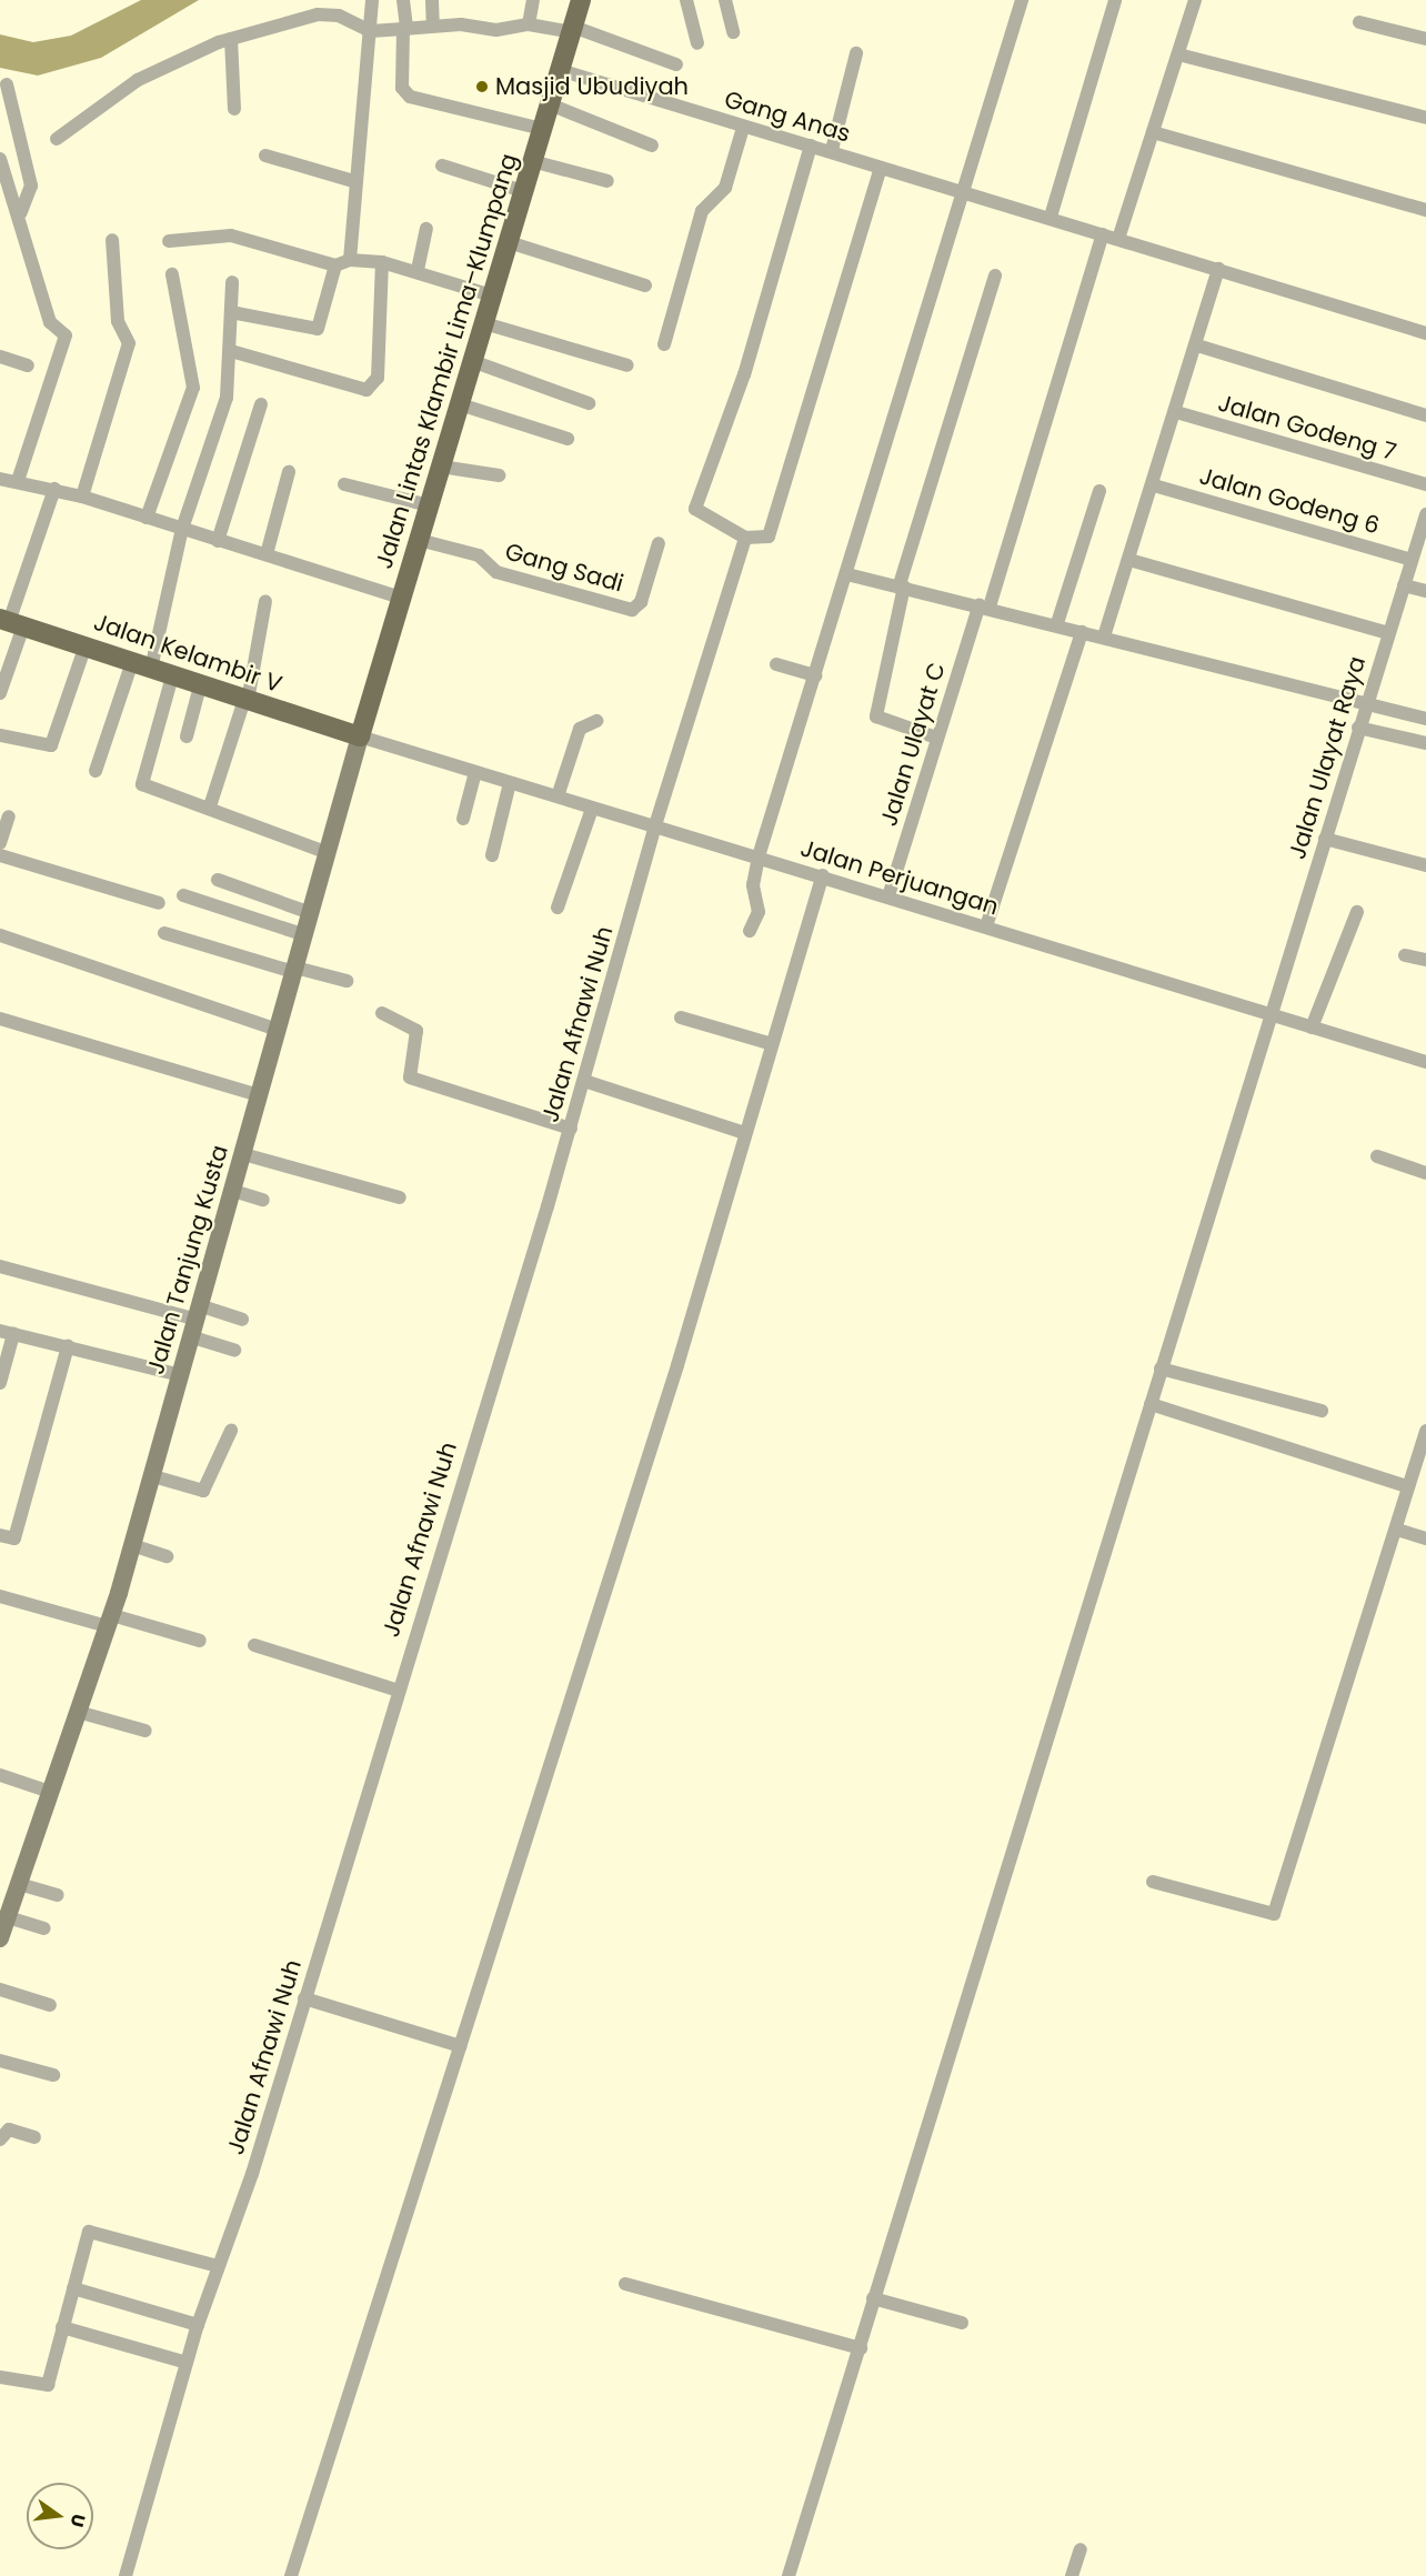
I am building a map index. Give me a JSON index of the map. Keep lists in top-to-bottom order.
{
  "streets": {
    "main road": ["Jalan Lintas Klambir Lima–Klumpang", "Jalan Kelambir V"],
    "street": [
      "Gang Anas",
      "Jalan Godeng 7",
      "Jalan Godeng 6",
      "Gang Sadi",
      "Jalan Ulayat C",
      "Jalan Ulayat Raya",
      "Jalan Perjuangan",
      "Jalan Afnawi Nuh",
      "Jalan Tanjung Kusta"
    ]
  },
  "crossings": [
    ["Gang Anas", "Jalan Lintas Klambir Lima–Klumpang"],
    ["Gang Anas", "Jalan Ulayat C"],
    ["Jalan Lintas Klambir Lima–Klumpang", "Gang Sadi"],
    ["Jalan Lintas Klambir Lima–Klumpang", "Jalan Kelambir V"],
    ["Jalan Lintas Klambir Lima–Klumpang", "Jalan Perjuangan"],
    ["Jalan Lintas Klambir Lima–Klumpang", "Jalan Tanjung Kusta"],
    ["Jalan Godeng 6", "Jalan Ulayat Raya"],
    ["Jalan Kelambir V", "Jalan Perjuangan"],
    ["Jalan Kelambir V", "Jalan Tanjung Kusta"],
    ["Jalan Ulayat C", "Jalan Perjuangan"],
    ["Jalan Ulayat Raya", "Jalan Perjuangan"],
    ["Jalan Perjuangan", "Jalan Afnawi Nuh"],
    ["Jalan Perjuangan", "Jalan Tanjung Kusta"]
  ],
  "places": ["Masjid Ubudiyah"],
  "north": "right"
}
